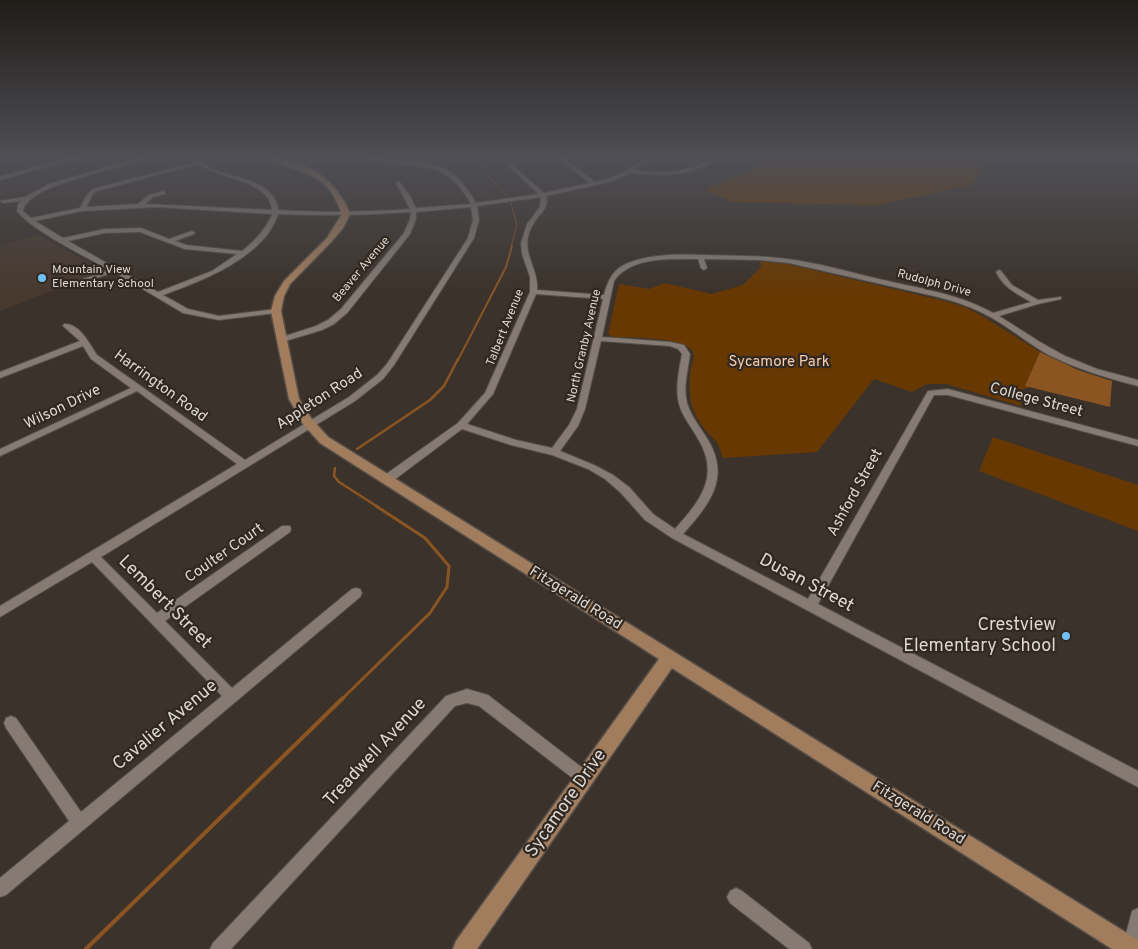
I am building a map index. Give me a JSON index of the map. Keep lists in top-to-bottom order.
{
  "streets": {
    "main road": ["Fitzgerald Road", "Sycamore Drive"],
    "street": [
      "Beaver Avenue",
      "Rudolph Drive",
      "Talbert Avenue",
      "North Granby Avenue",
      "Harrington Road",
      "Appleton Road",
      "College Street",
      "Wilson Drive",
      "Ashford Street",
      "Coulter Court",
      "Dusan Street",
      "Lembert Street",
      "Cavalier Avenue",
      "Treadwell Avenue"
    ]
  },
  "crossings": [
    ["Beaver Avenue", "Fitzgerald Road"],
    ["Rudolph Drive", "North Granby Avenue"],
    ["Talbert Avenue", "Dusan Street"],
    ["Talbert Avenue", "Fitzgerald Road"],
    ["North Granby Avenue", "Dusan Street"],
    ["Harrington Road", "Appleton Road"],
    ["Harrington Road", "Wilson Drive"],
    ["Appleton Road", "Fitzgerald Road"],
    ["Appleton Road", "Lembert Street"],
    ["College Street", "Ashford Street"],
    ["Ashford Street", "Dusan Street"],
    ["Coulter Court", "Lembert Street"],
    ["Fitzgerald Road", "Sycamore Drive"],
    ["Lembert Street", "Cavalier Avenue"],
    ["Treadwell Avenue", "Sycamore Drive"]
  ],
  "parks": ["Sycamore Park"],
  "places": ["Mountain View Elementary School", "Crestview Elementary School"]
}
